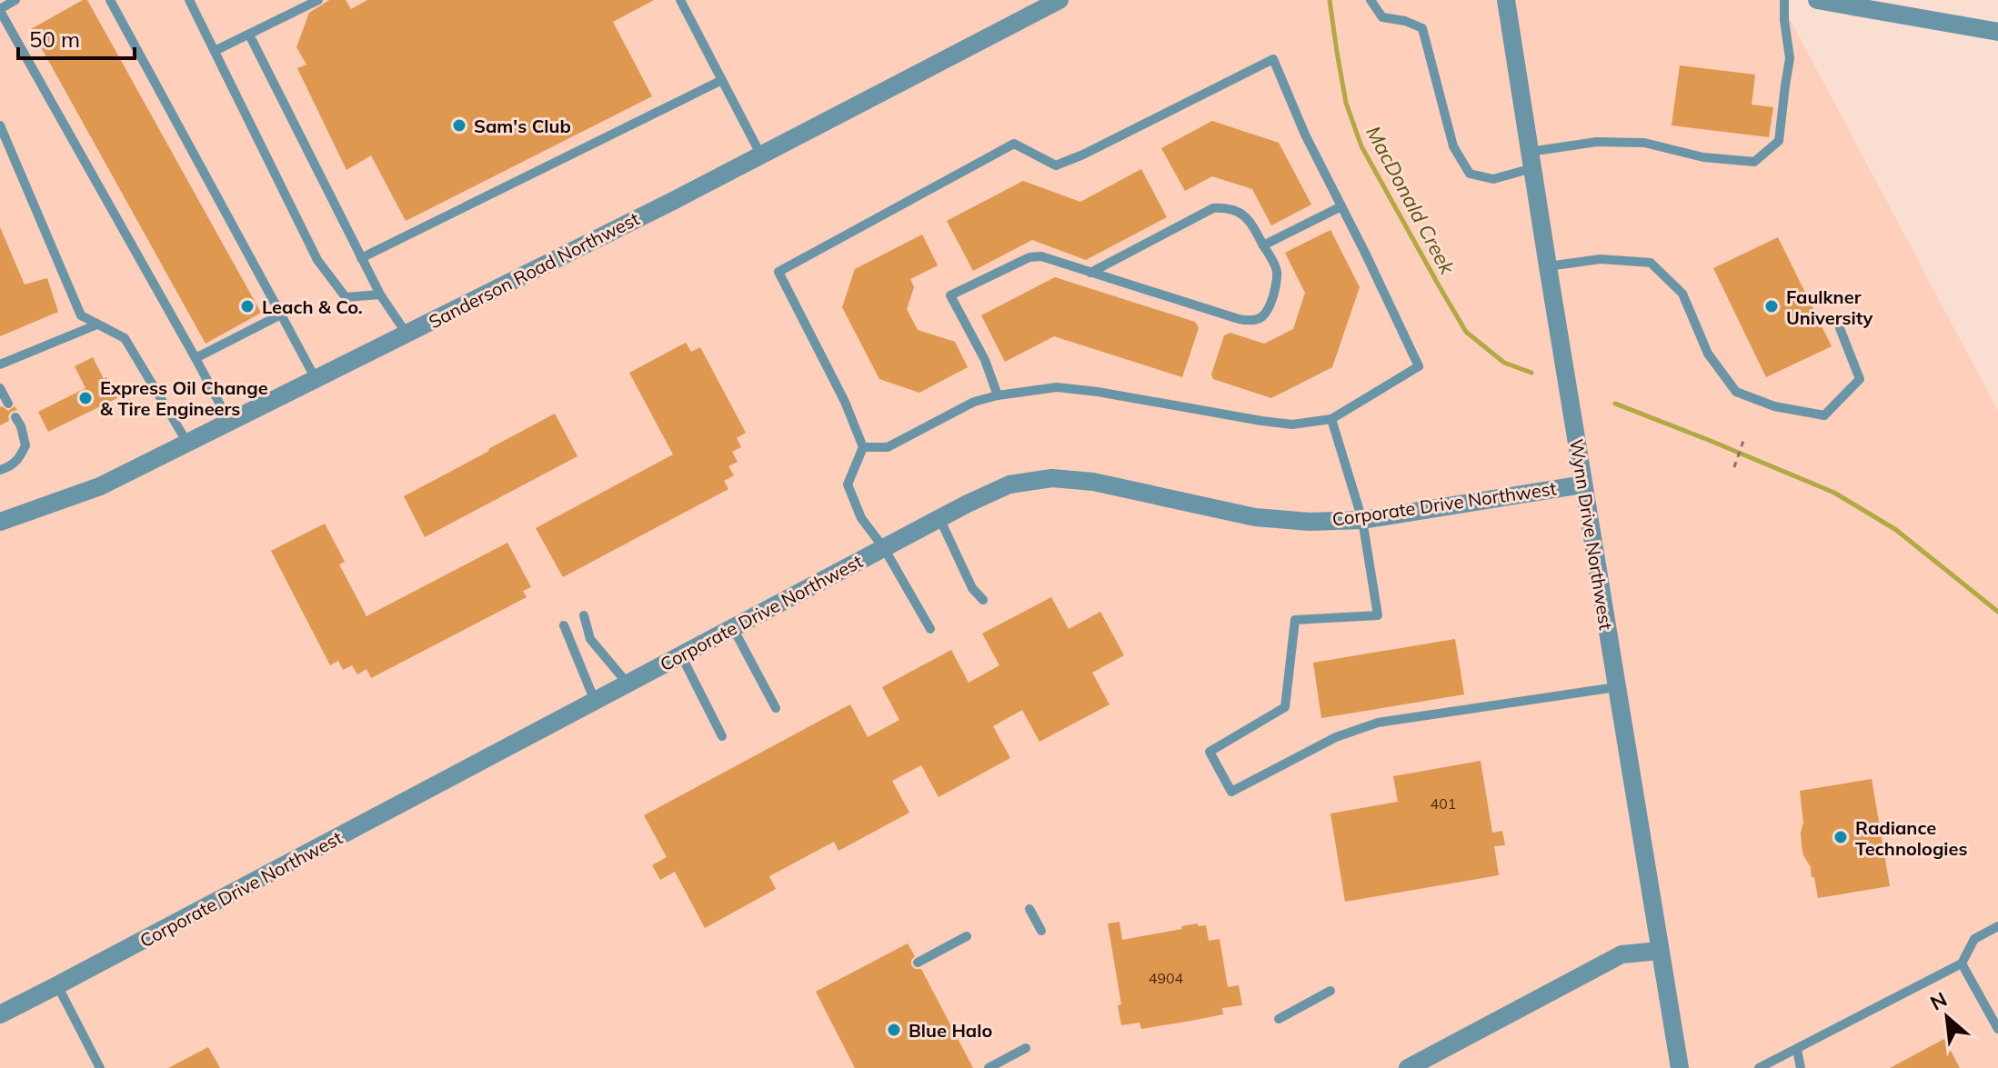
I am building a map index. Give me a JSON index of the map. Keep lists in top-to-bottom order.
{
  "streets": {
    "street": ["Sanderson Road Northwest", "Corporate Drive Northwest", "Wynn Drive Northwest"]
  },
  "crossings": [
    ["Corporate Drive Northwest", "Wynn Drive Northwest"]
  ],
  "water": ["MacDonald Creek"],
  "places": [
    "Sam's Club",
    "Leach & Co.",
    "Faulkner University",
    "Express Oil Change & Tire Engineers",
    "Radiance Technologies",
    "Blue Halo"
  ],
  "house_numbers": ["401", "4904"],
  "scale_bar": "50 m",
  "north": "top left"
}
